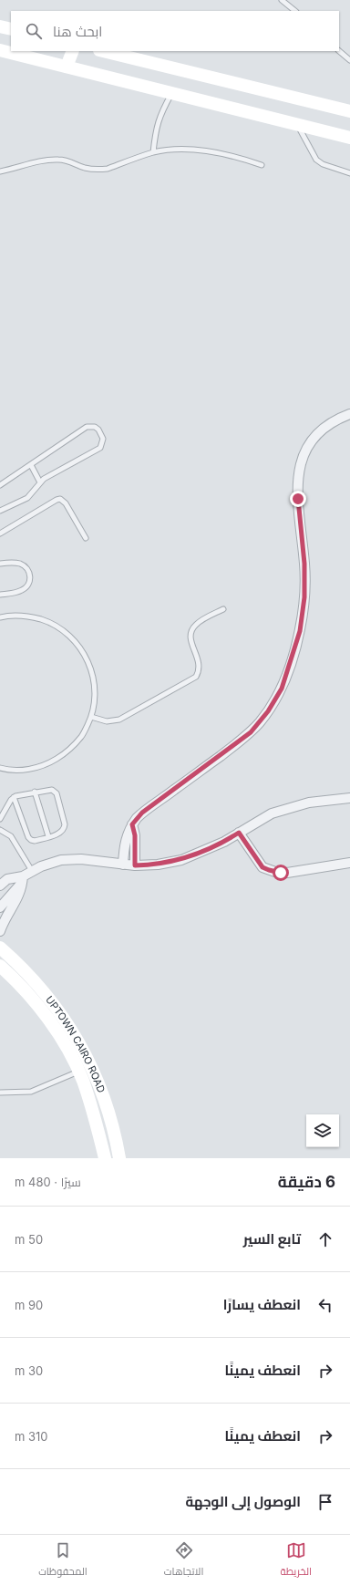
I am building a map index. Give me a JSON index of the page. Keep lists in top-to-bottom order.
{
  "streets": {
    "street": ["UPTOWN CAIRO ROAD"]
  },
  "page": {
    "search": "ابحث هنا",
    "heading": ["6 دقيقة", "سيرًا · 480 m"],
    "list": [
      ["تابع السير", "50 m"],
      ["انعطف يسارًا", "90 m"],
      ["انعطف يمينًا", "30 m"],
      ["انعطف يمينًا", "310 m"],
      "الوصول إلى الوجهة"
    ],
    "nav": ["الخريطة", "الاتجاهات", "المحفوظات"]
  }
}
